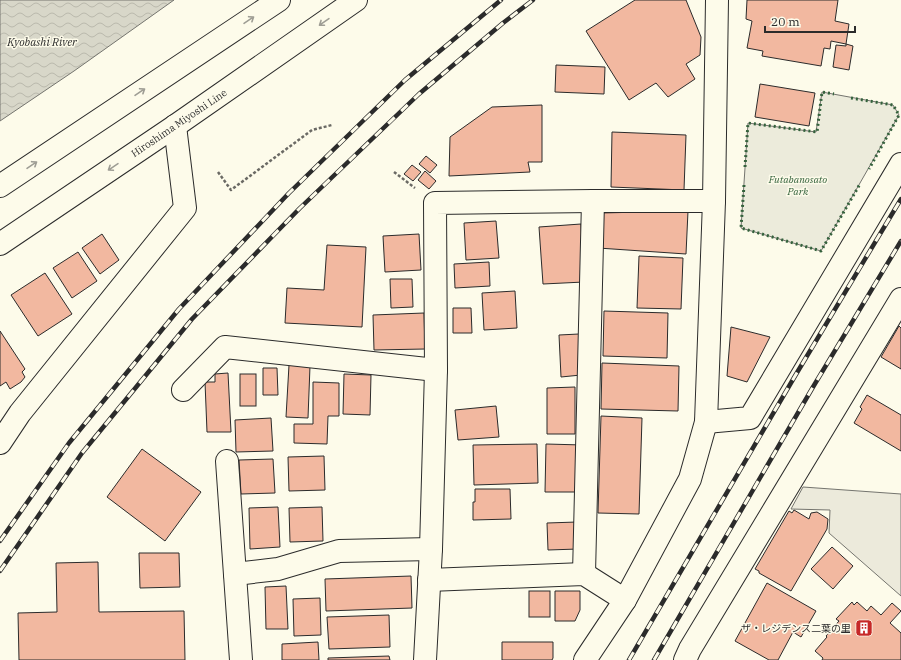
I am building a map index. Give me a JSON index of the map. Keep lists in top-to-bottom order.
{
  "streets": {
    "street": ["Hiroshima Miyoshi Line"]
  },
  "water": ["Kyobashi River"],
  "parks": ["Futabanosato Park"],
  "places": {
    "building": ["ザ・レジデンス二葉の里"]
  },
  "scale_bar": "20 m"
}
